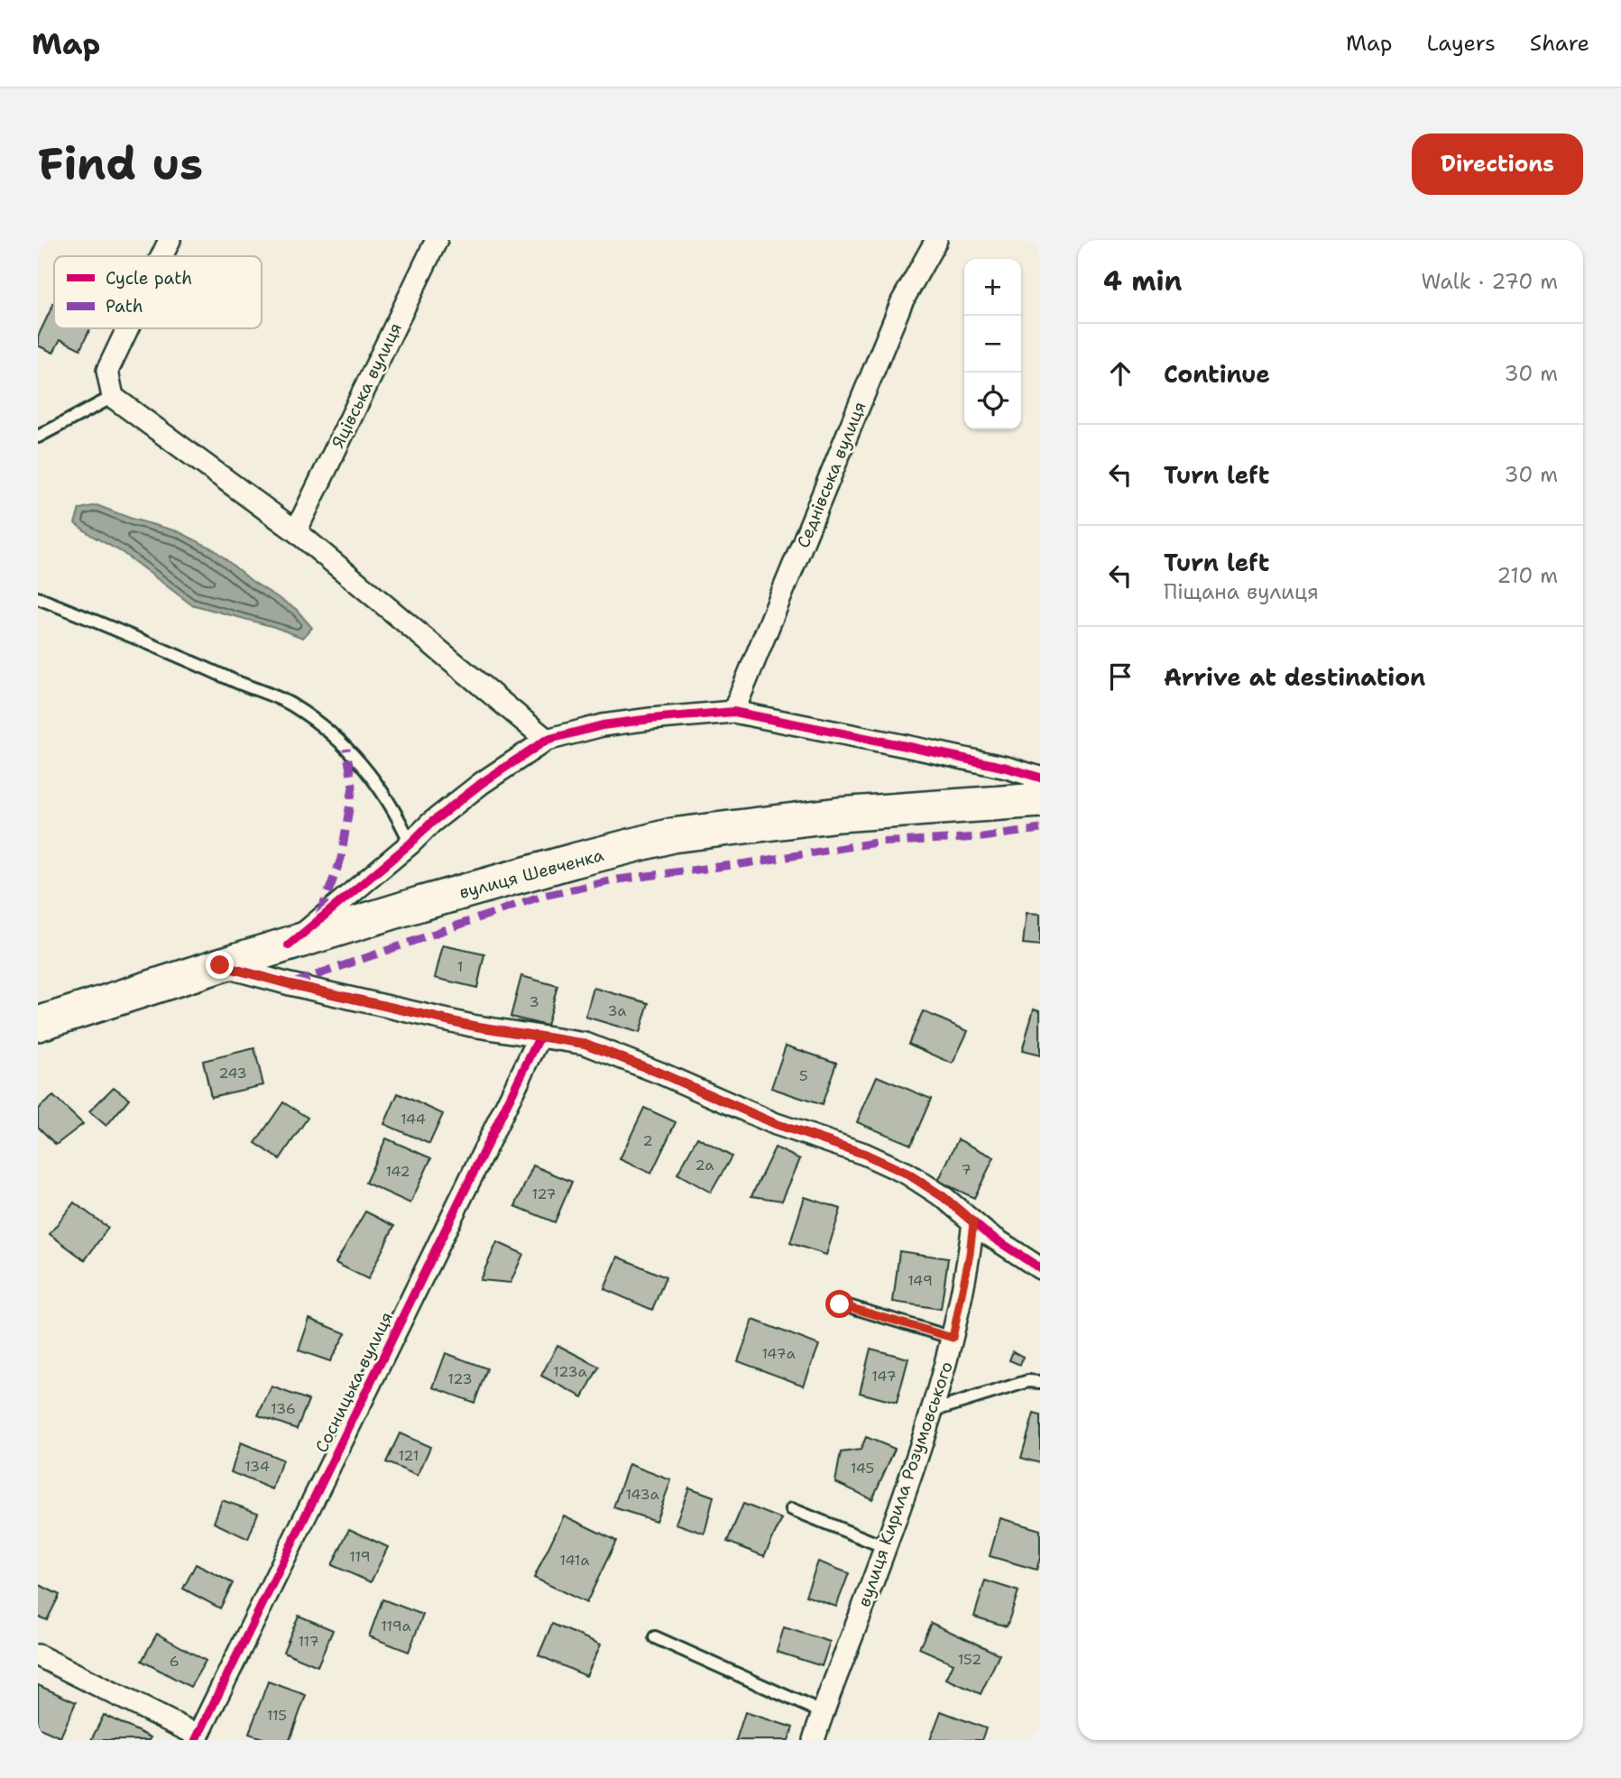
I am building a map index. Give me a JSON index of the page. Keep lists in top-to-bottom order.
{
  "streets": {
    "main road": ["вулиця Шевченка"],
    "street": [
      "Яцівська вулиця",
      "Седнівська вулиця",
      "Сосницька вулиця",
      "вулиця Кирила Розумовського"
    ]
  },
  "house_numbers": [
    "1",
    "3",
    "3а",
    "243",
    "5",
    "144",
    "2",
    "2а",
    "7",
    "142",
    "127",
    "149",
    "147а",
    "123а",
    "147",
    "123",
    "136",
    "121",
    "134",
    "145",
    "143а",
    "119",
    "141а",
    "119а",
    "117",
    "152",
    "6",
    "115"
  ],
  "legend": ["Cycle path", "Path"],
  "page": {
    "header": "Map",
    "nav": ["Map", "Layers", "Share"],
    "buttons": "Directions",
    "title": "Find us",
    "heading": ["4 min", "Walk · 270 m"],
    "map_buttons": ["+", "−"],
    "list": [
      ["Continue", "30 m"],
      ["Turn left", "30 m"],
      ["Turn left", "Піщана вулиця", "210 m"],
      "Arrive at destination"
    ]
  }
}
